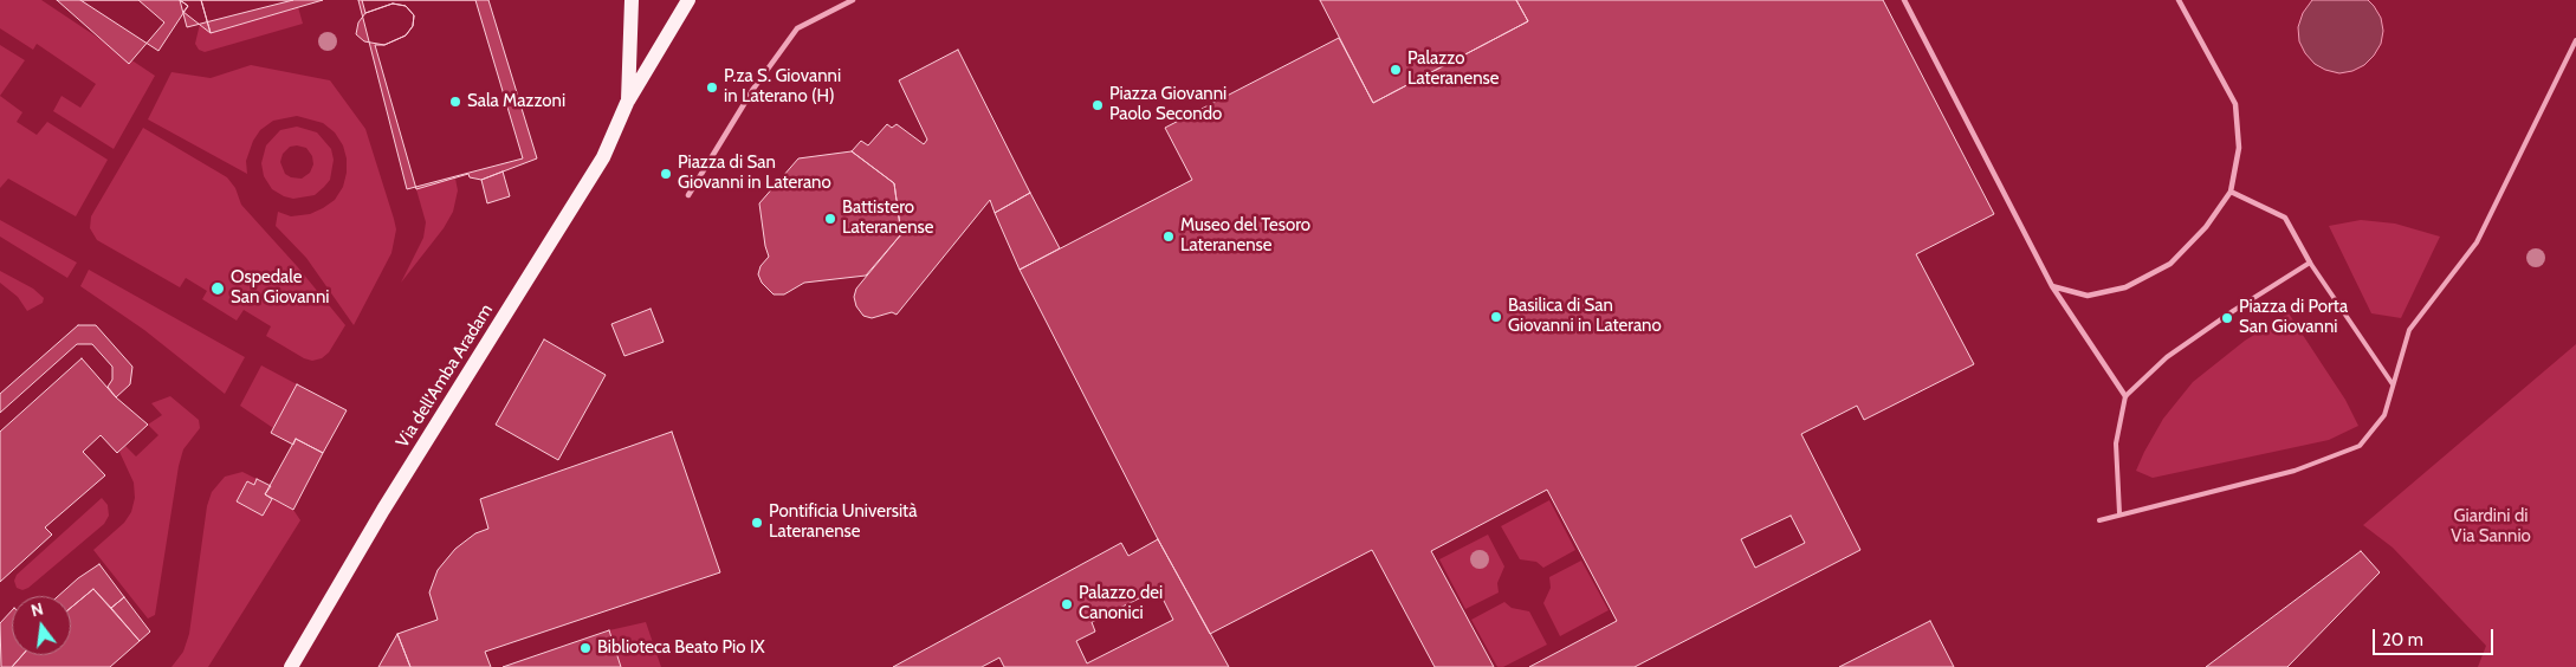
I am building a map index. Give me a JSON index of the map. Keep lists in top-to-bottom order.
{
  "streets": {
    "main road": ["Via dell'Amba Aradam"]
  },
  "parks": ["Giardini di Via Sannio"],
  "places": [
    "Palazzo Lateranense",
    "P.za S. Giovanni in Laterano (H)",
    "Sala Mazzoni",
    "Piazza Giovanni Paolo Secondo",
    "Piazza di San Giovanni in Laterano",
    "Battistero Lateranense",
    "Museo del Tesoro Lateranense",
    "Ospedale San Giovanni",
    "Basilica di San Giovanni in Laterano",
    "Piazza di Porta San Giovanni",
    "Pontificia Università Lateranense",
    "Palazzo dei Canonici",
    "Biblioteca Beato Pio IX"
  ],
  "scale_bar": "20 m",
  "north": "top"
}
